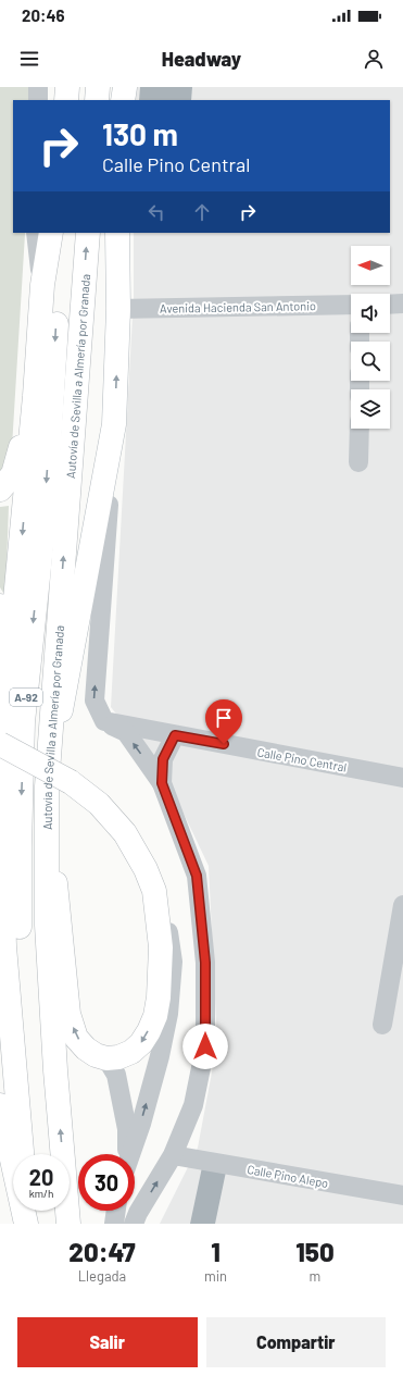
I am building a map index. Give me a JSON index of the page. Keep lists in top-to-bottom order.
{
  "streets": {
    "main road": ["Autovía de Sevilla a Almería por Granada", "A-92"],
    "street": ["Avenida Hacienda San Antonio", "Calle Pino Central", "Calle Pino Alepo"]
  },
  "north": "left",
  "page": {
    "status": "20:46",
    "header": "Headway",
    "turn": ["130 m", "Calle Pino Central"],
    "speed": "20 km/h",
    "limit": "30",
    "eta": [
      "20:47",
      "Llegada",
      "1",
      "min",
      "150",
      "m"
    ],
    "buttons": ["Salir", "Compartir"]
  }
}
